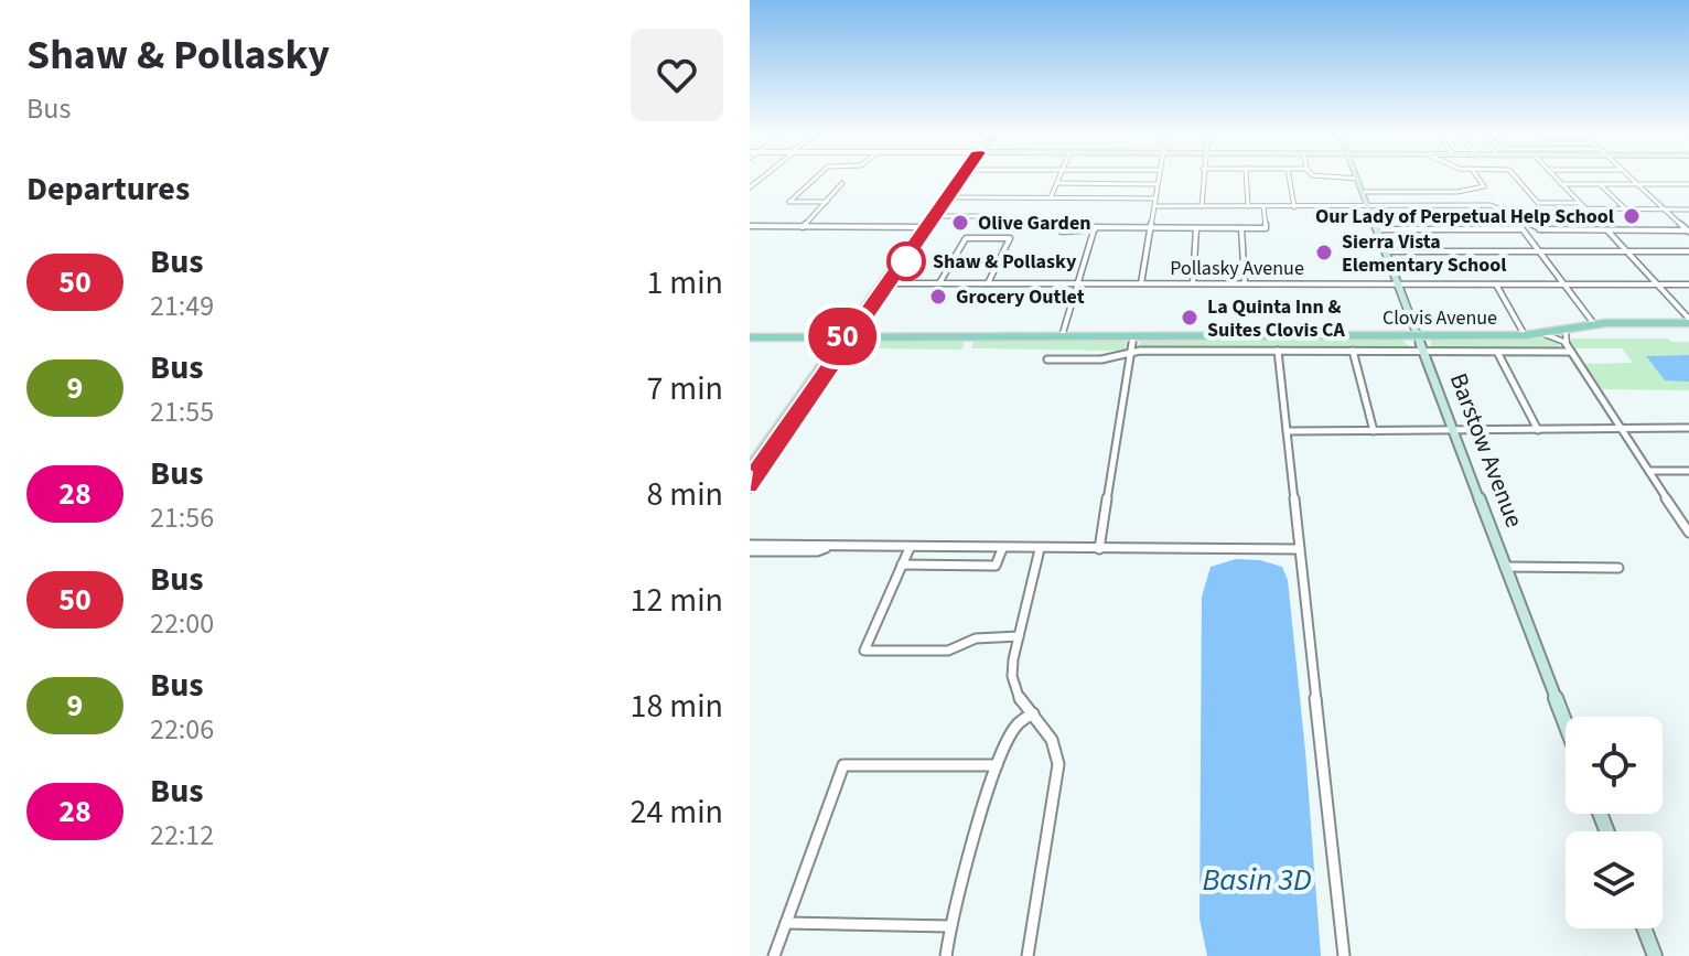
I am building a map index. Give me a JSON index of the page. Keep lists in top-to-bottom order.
{
  "streets": {
    "main road": ["Clovis Avenue", "Barstow Avenue"],
    "street": ["Pollasky Avenue"]
  },
  "crossings": [
    ["Pollasky Avenue", "Barstow Avenue"],
    ["Clovis Avenue", "Barstow Avenue"]
  ],
  "water": ["Basin 3D"],
  "places": [
    "Our Lady of Perpetual Help School",
    "Olive Garden",
    "Sierra Vista Elementary School",
    "Shaw & Pollasky",
    "Grocery Outlet",
    "La Quinta Inn & Suites Clovis CA"
  ],
  "lines": ["bus line 50"],
  "page": {
    "heading": [
      ["Shaw & Pollasky", "Bus"],
      "Departures"
    ],
    "on_map": "50",
    "list": [
      {
        "mark": "50",
        "name": "Bus",
        "note": "21:49",
        "value": "1 min"
      },
      {
        "mark": "9",
        "name": "Bus",
        "note": "21:55",
        "value": "7 min"
      },
      {
        "mark": "28",
        "name": "Bus",
        "note": "21:56",
        "value": "8 min"
      },
      {
        "mark": "50",
        "name": "Bus",
        "note": "22:00",
        "value": "12 min"
      },
      {
        "mark": "9",
        "name": "Bus",
        "note": "22:06",
        "value": "18 min"
      },
      {
        "mark": "28",
        "name": "Bus",
        "note": "22:12",
        "value": "24 min"
      }
    ]
  }
}
